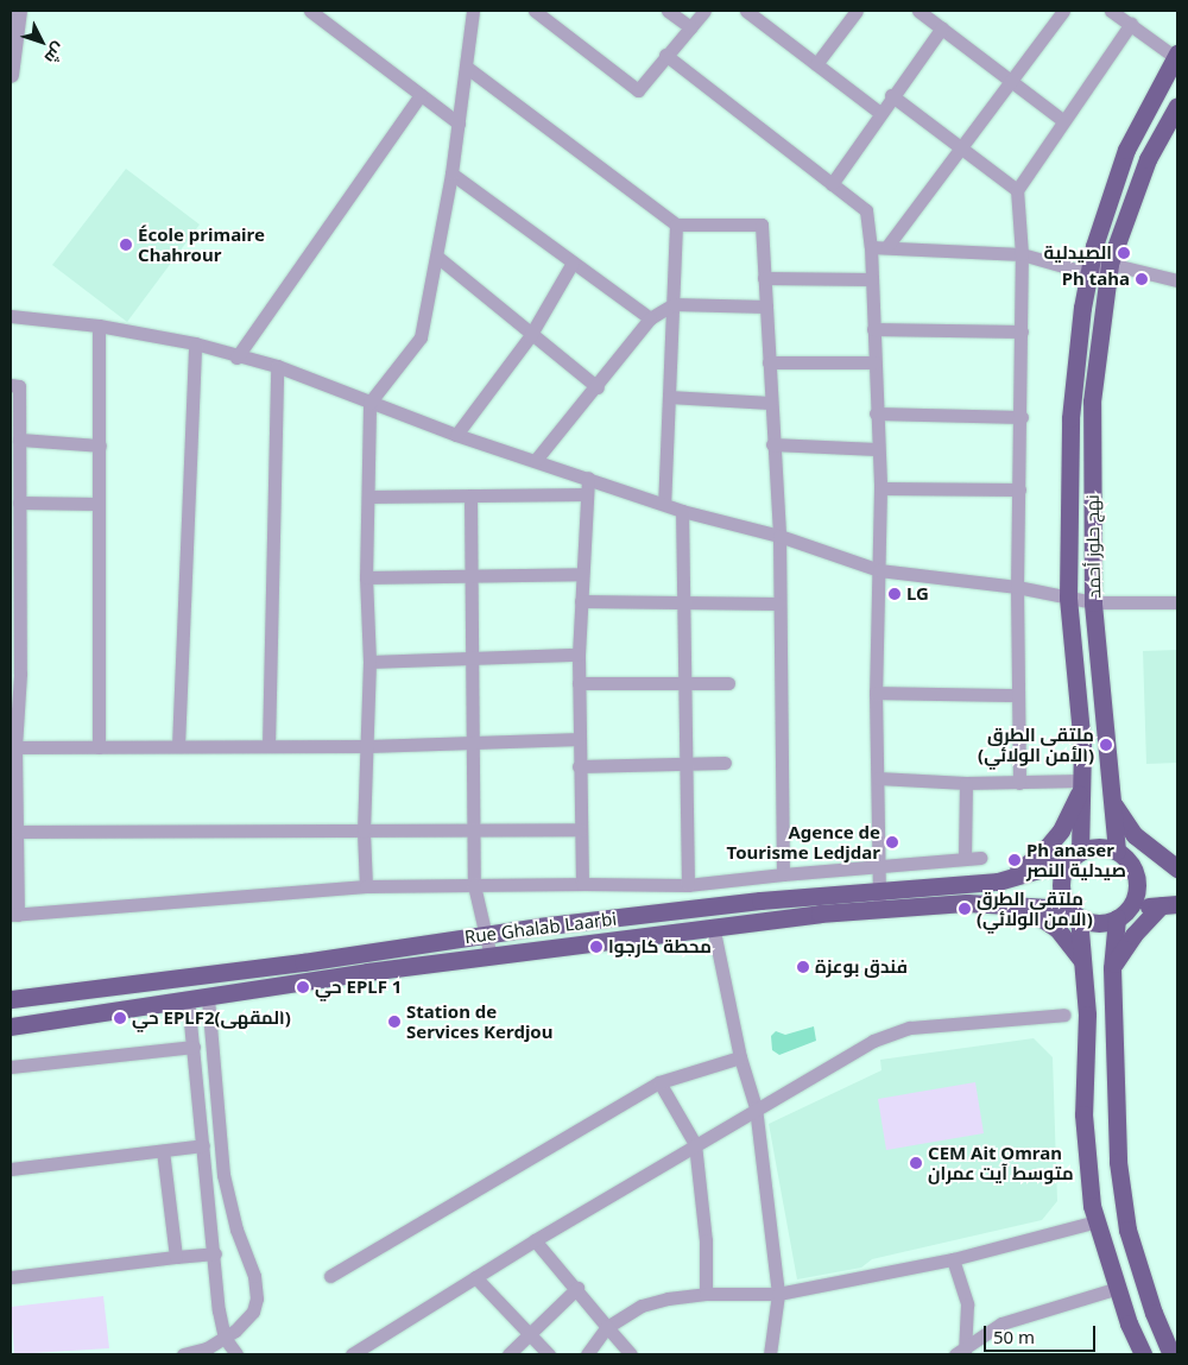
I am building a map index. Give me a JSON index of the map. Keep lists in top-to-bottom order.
{
  "streets": {
    "main road": ["نهج حلوز أحمد", "Rue Ghalab Laarbi"]
  },
  "crossings": [
    ["نهج حلوز أحمد", "Rue Ghalab Laarbi"]
  ],
  "places": [
    "École primaire Chahrour",
    "الصيدلية",
    "Ph taha",
    "LG",
    "ملتقى الطرق (الأمن الولائي)",
    "Agence de Tourisme Ledjdar",
    "Ph anaser صيدلية النصر",
    "ملتقى الطرق (الامن الولائي)",
    "محطة كارجوا",
    "فندق بوعزة",
    "حي EPLF 1",
    "حي EPLF2(المقهى)",
    "Station de Services Kerdjou",
    "CEM Ait Omran متوسط آيت عمران"
  ],
  "scale_bar": "50 m",
  "north": "bottom right"
}
